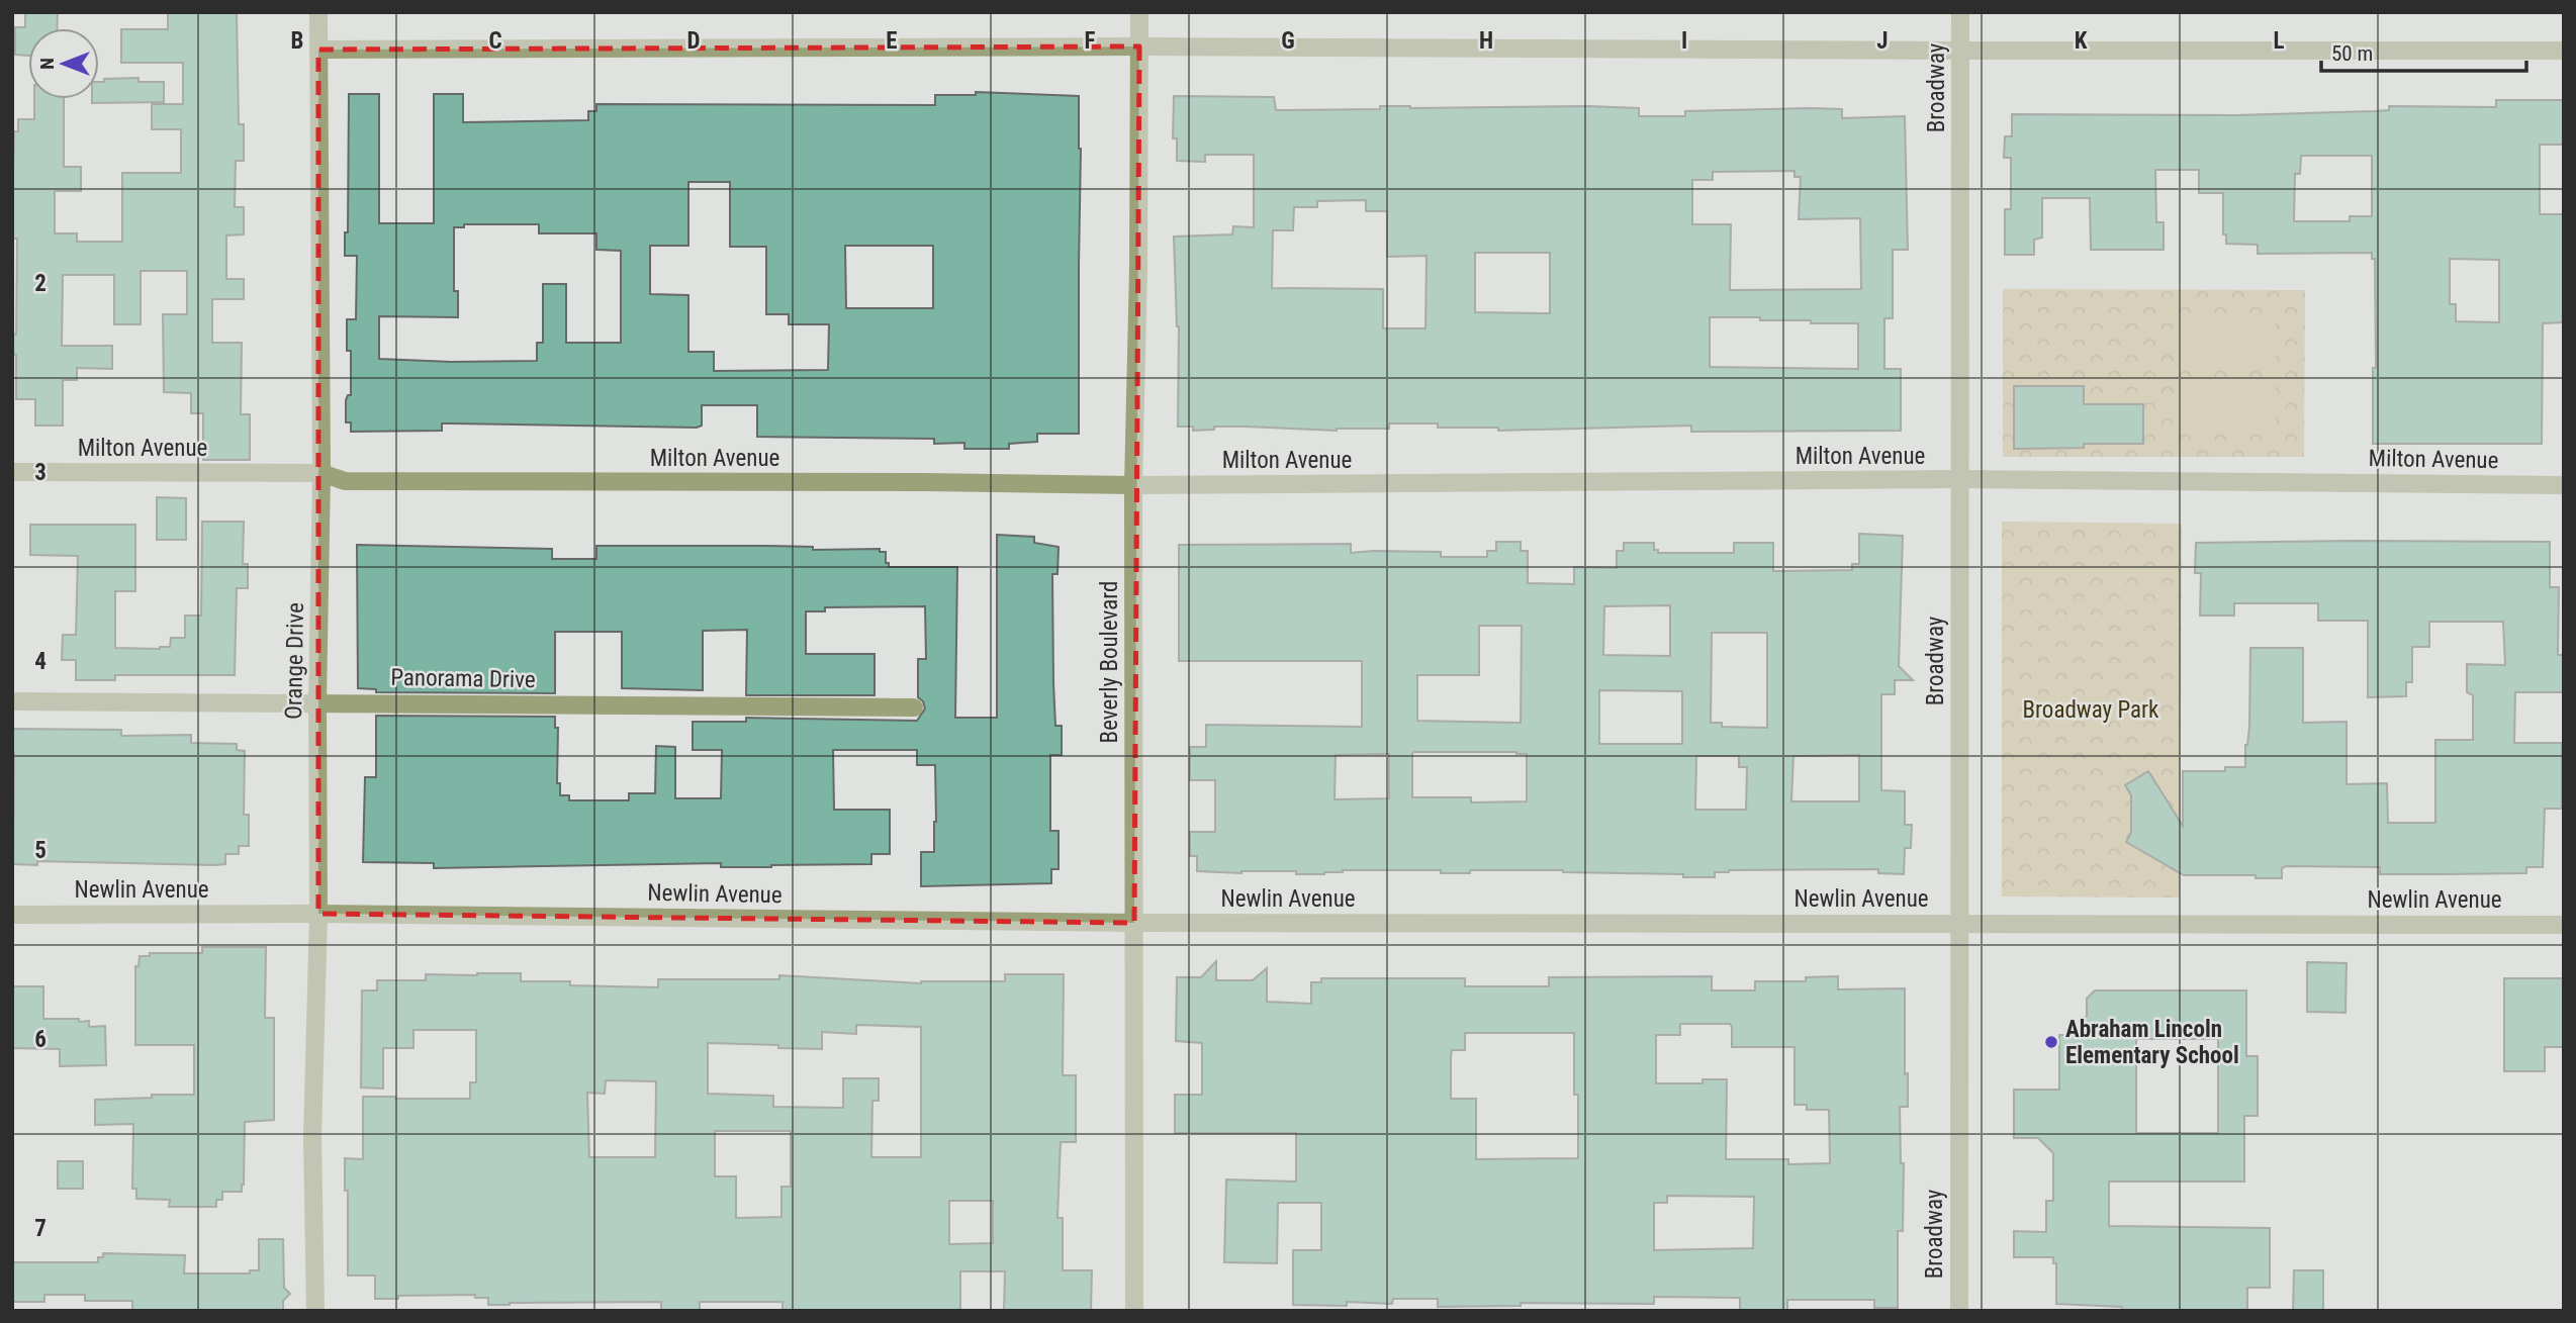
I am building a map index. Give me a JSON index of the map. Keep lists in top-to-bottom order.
{
  "streets": {
    "street": [
      "Broadway",
      "Milton Avenue",
      "Orange Drive",
      "Beverly Boulevard",
      "Panorama Drive",
      "Newlin Avenue"
    ]
  },
  "crossings": [
    ["Broadway", "Milton Avenue"],
    ["Broadway", "Newlin Avenue"],
    ["Milton Avenue", "Orange Drive"],
    ["Milton Avenue", "Beverly Boulevard"],
    ["Orange Drive", "Panorama Drive"],
    ["Orange Drive", "Newlin Avenue"],
    ["Beverly Boulevard", "Newlin Avenue"]
  ],
  "parks": ["Broadway Park"],
  "places": ["Abraham Lincoln Elementary School"],
  "scale_bar": "50 m",
  "north": "left",
  "grid": {
    "columns": [
      "B",
      "C",
      "D",
      "E",
      "F",
      "G",
      "H",
      "I",
      "J",
      "K",
      "L"
    ],
    "rows": [
      "2",
      "3",
      "4",
      "5",
      "6",
      "7"
    ]
  }
}
